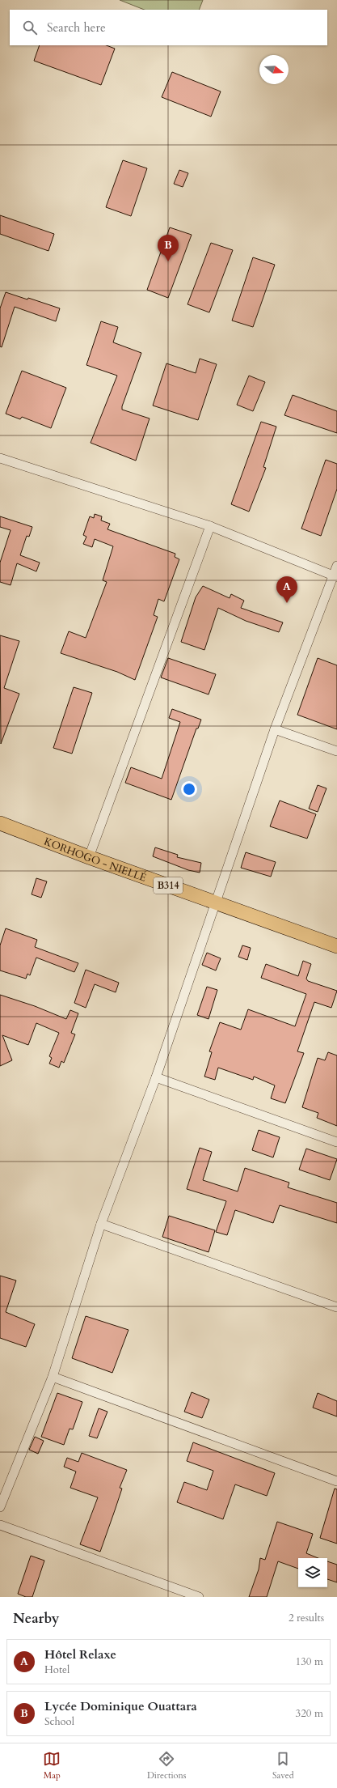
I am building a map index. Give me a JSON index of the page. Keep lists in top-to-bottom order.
{
  "streets": {
    "main road": ["KORHOGO - NIELLÉ", "B314"]
  },
  "north": "right",
  "page": {
    "search": "Search here",
    "pins": ["B", "A"],
    "heading": ["Nearby", "2 results"],
    "list": [
      {
        "mark": "A",
        "name": "Hôtel Relaxe",
        "note": "Hotel",
        "value": "130 m"
      },
      {
        "mark": "B",
        "name": "Lycée Dominique Ouattara",
        "note": "School",
        "value": "320 m"
      }
    ],
    "nav": ["Map", "Directions", "Saved"]
  }
}
